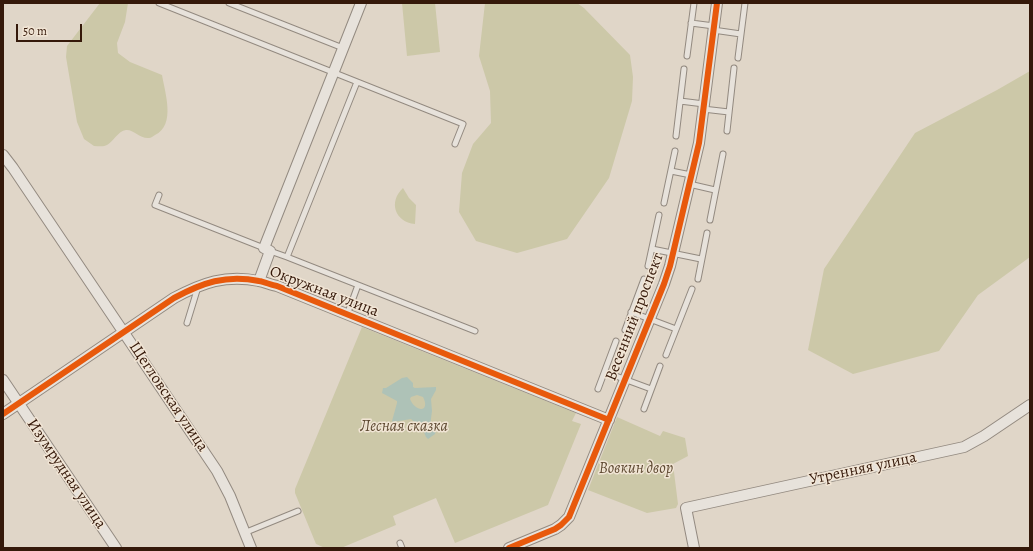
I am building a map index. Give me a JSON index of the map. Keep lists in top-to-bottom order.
{
  "streets": {
    "street": [
      "Окружная улица",
      "Весенний проспект",
      "Щегловская улица",
      "Утренняя улица",
      "Изумрудная улица"
    ]
  },
  "crossings": [
    ["Окружная улица", "Весенний проспект"],
    ["Окружная улица", "Щегловская улица"],
    ["Окружная улица", "Изумрудная улица"]
  ],
  "parks": ["Лесная сказка", "Вовкин двор"],
  "scale_bar": "50 m"
}
